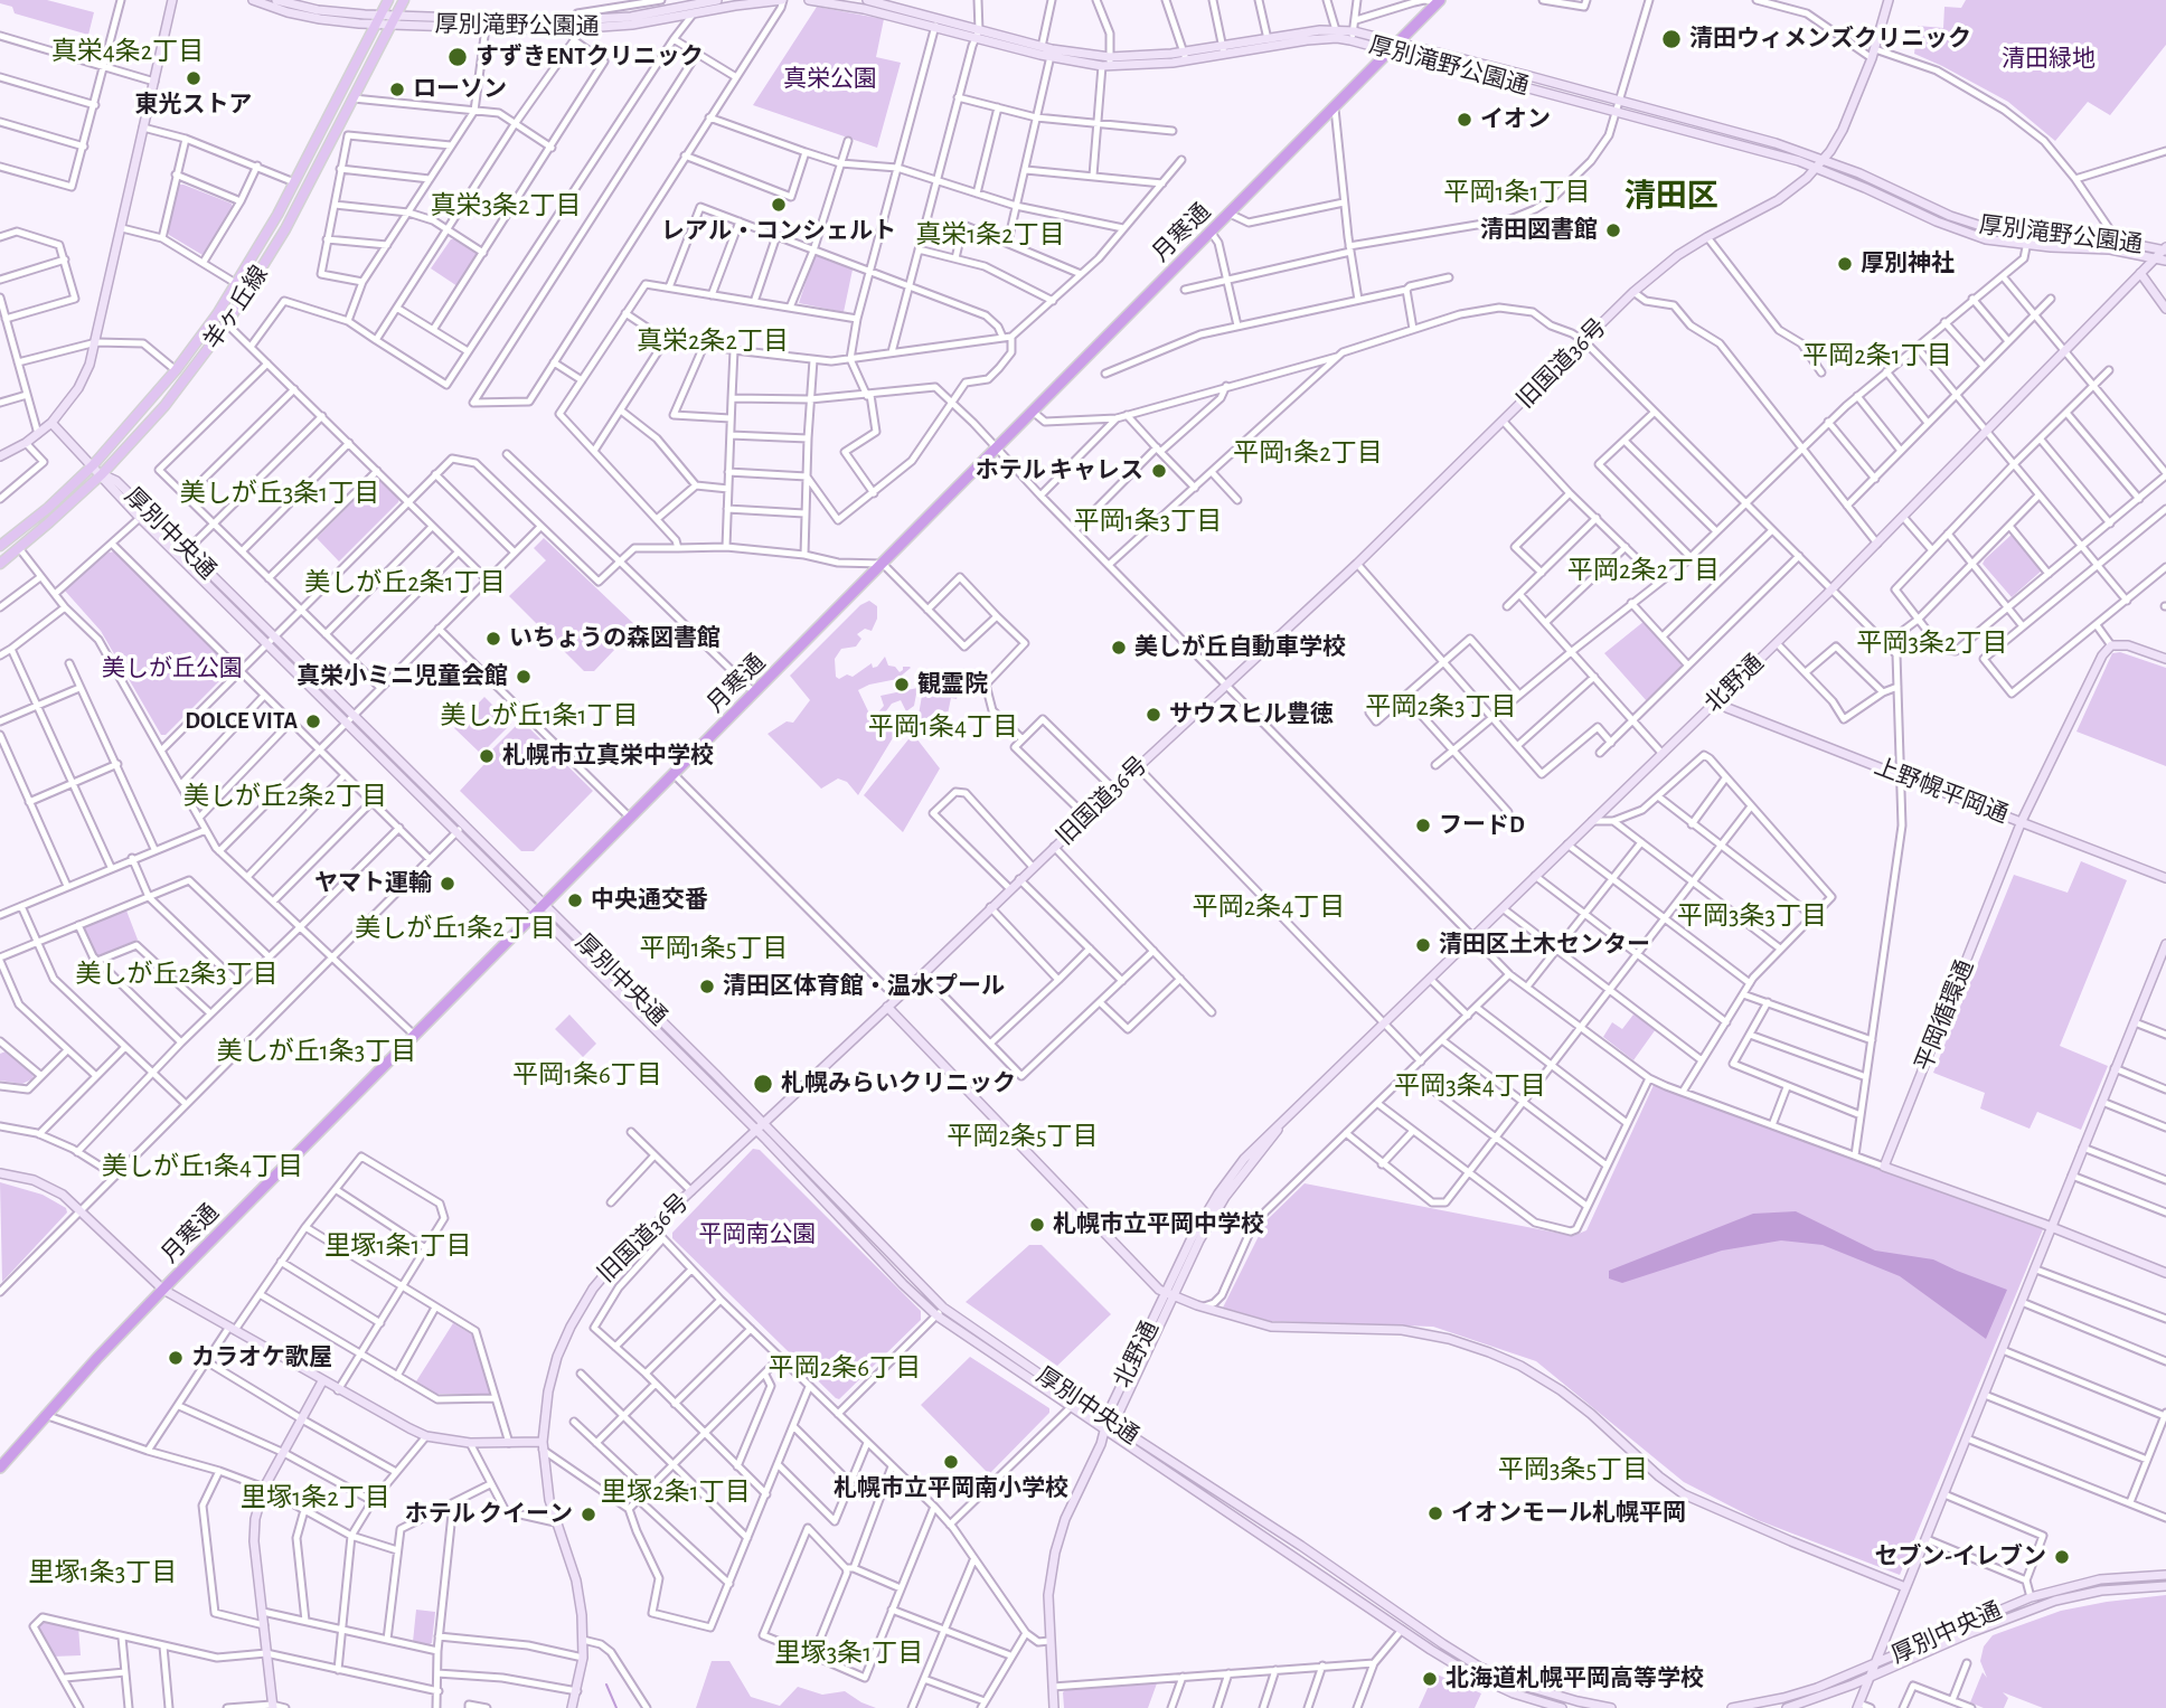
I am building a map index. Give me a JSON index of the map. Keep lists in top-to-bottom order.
{
  "streets": {
    "highway": ["月寒通"],
    "main road": ["羊ヶ丘線"],
    "street": [
      "厚別滝野公園通",
      "旧国道36号",
      "厚別中央通",
      "北野通",
      "上野幌平岡通",
      "平岡循環通"
    ]
  },
  "crossings": [
    ["厚別滝野公園通", "月寒通"],
    ["厚別滝野公園通", "羊ヶ丘線"],
    ["厚別滝野公園通", "旧国道36号"],
    ["厚別滝野公園通", "北野通"],
    ["月寒通", "厚別中央通"],
    ["羊ヶ丘線", "厚別中央通"],
    ["旧国道36号", "厚別中央通"],
    ["厚別中央通", "北野通"],
    ["北野通", "上野幌平岡通"],
    ["上野幌平岡通", "平岡循環通"]
  ],
  "districts": [
    "真栄4条2丁目",
    "平岡1条1丁目",
    "清田区",
    "真栄3条2丁目",
    "真栄1条2丁目",
    "真栄2条2丁目",
    "平岡2条1丁目",
    "平岡1条2丁目",
    "美しが丘3条1丁目",
    "平岡1条3丁目",
    "平岡2条2丁目",
    "美しが丘2条1丁目",
    "平岡3条2丁目",
    "平岡2条3丁目",
    "美しが丘1条1丁目",
    "平岡1条4丁目",
    "美しが丘2条2丁目",
    "平岡2条4丁目",
    "平岡3条3丁目",
    "美しが丘1条2丁目",
    "平岡1条5丁目",
    "美しが丘2条3丁目",
    "美しが丘1条3丁目",
    "平岡1条6丁目",
    "平岡3条4丁目",
    "平岡2条5丁目",
    "美しが丘1条4丁目",
    "里塚1条1丁目",
    "平岡2条6丁目",
    "平岡3条5丁目",
    "里塚2条1丁目",
    "里塚1条2丁目",
    "里塚1条3丁目",
    "里塚3条1丁目"
  ],
  "parks": [
    "清田緑地",
    "真栄公園",
    "美しが丘公園",
    "平岡南公園"
  ],
  "places": [
    "清田ウィメンズクリニック",
    "すずきENTクリニック",
    "東光ストア",
    "ローソン",
    "イオン",
    "レアル・コンシェルト",
    "清田図書館",
    "厚別神社",
    "ホテル キャレス",
    "いちょうの森図書館",
    "美しが丘自動車学校",
    "真栄小ミニ児童会館",
    "観霊院",
    "サウスヒル豊徳",
    "DOLCE VITA",
    "札幌市立真栄中学校",
    "フードD",
    "ヤマト運輸",
    "中央通交番",
    "清田区土木センター",
    "清田区体育館・温水プール",
    "札幌みらいクリニック",
    "札幌市立平岡中学校",
    "カラオケ歌屋",
    "札幌市立平岡南小学校",
    "イオンモール札幌平岡",
    "ホテル クイーン",
    "セブン-イレブン",
    "北海道札幌平岡高等学校"
  ]
}
